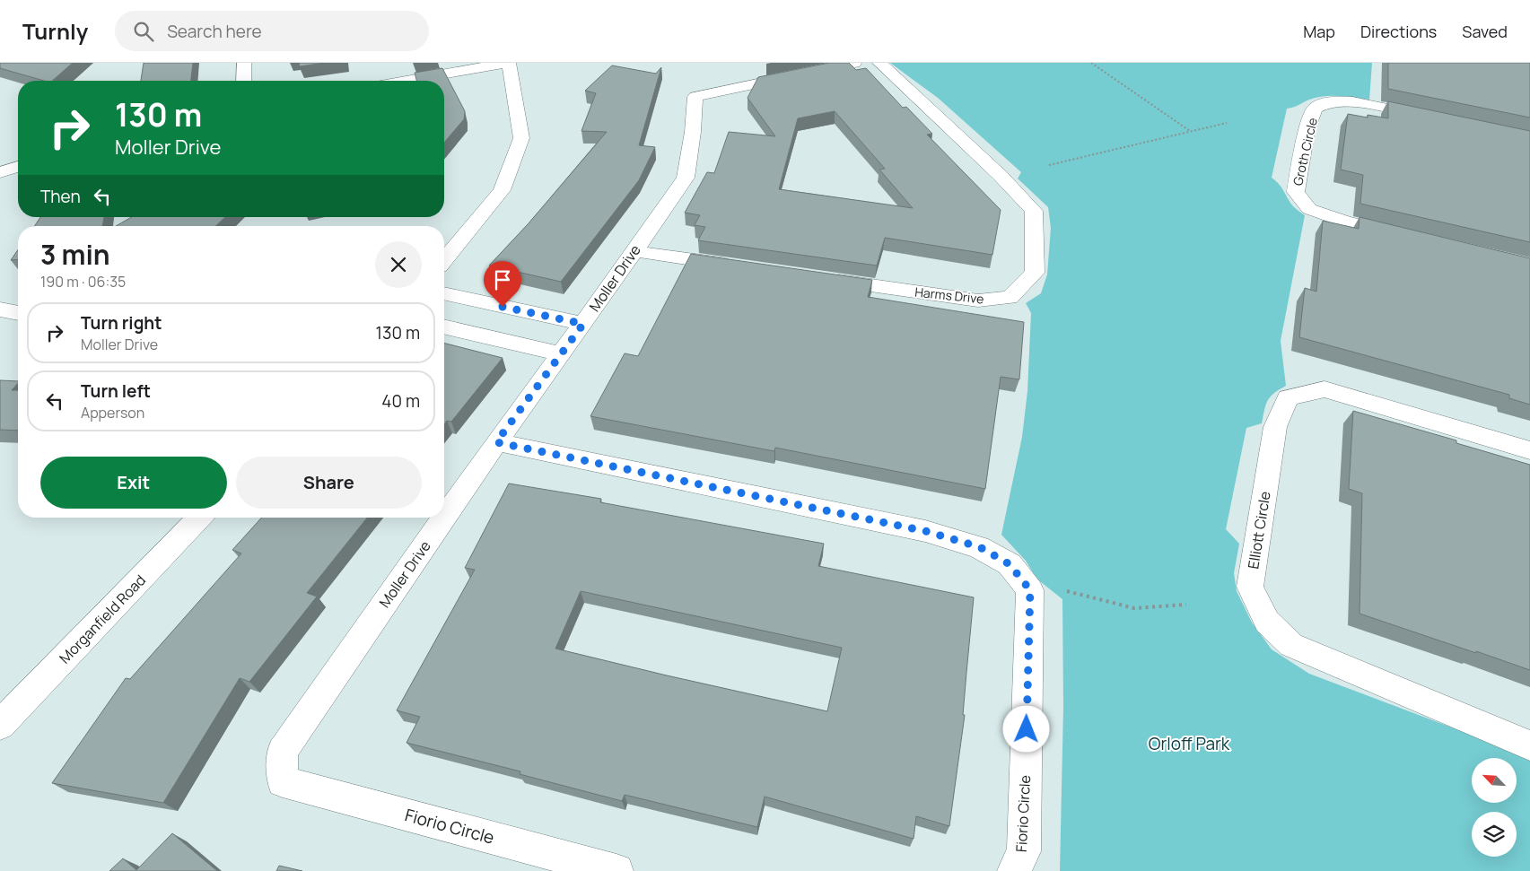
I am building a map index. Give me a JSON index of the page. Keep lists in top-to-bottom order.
{
  "streets": {
    "street": [
      "Groth Circle",
      "Moller Drive",
      "Harms Drive",
      "Elliott Circle",
      "Morganfield Road",
      "Fiorio Circle"
    ]
  },
  "crossings": [
    ["Moller Drive", "Fiorio Circle"]
  ],
  "parks": ["Orloff Park"],
  "north": "top left",
  "page": {
    "header": "Turnly",
    "search": "Search here",
    "nav": ["Map", "Directions", "Saved"],
    "turn": ["130 m", "Moller Drive"],
    "then": "Then",
    "heading": ["3 min", "190 m · 06:35"],
    "list": [
      {
        "name": "Turn right",
        "note": "Moller Drive",
        "value": "130 m"
      },
      {
        "name": "Turn left",
        "note": "Apperson",
        "value": "40 m"
      }
    ],
    "buttons": ["Exit", "Share"]
  }
}
